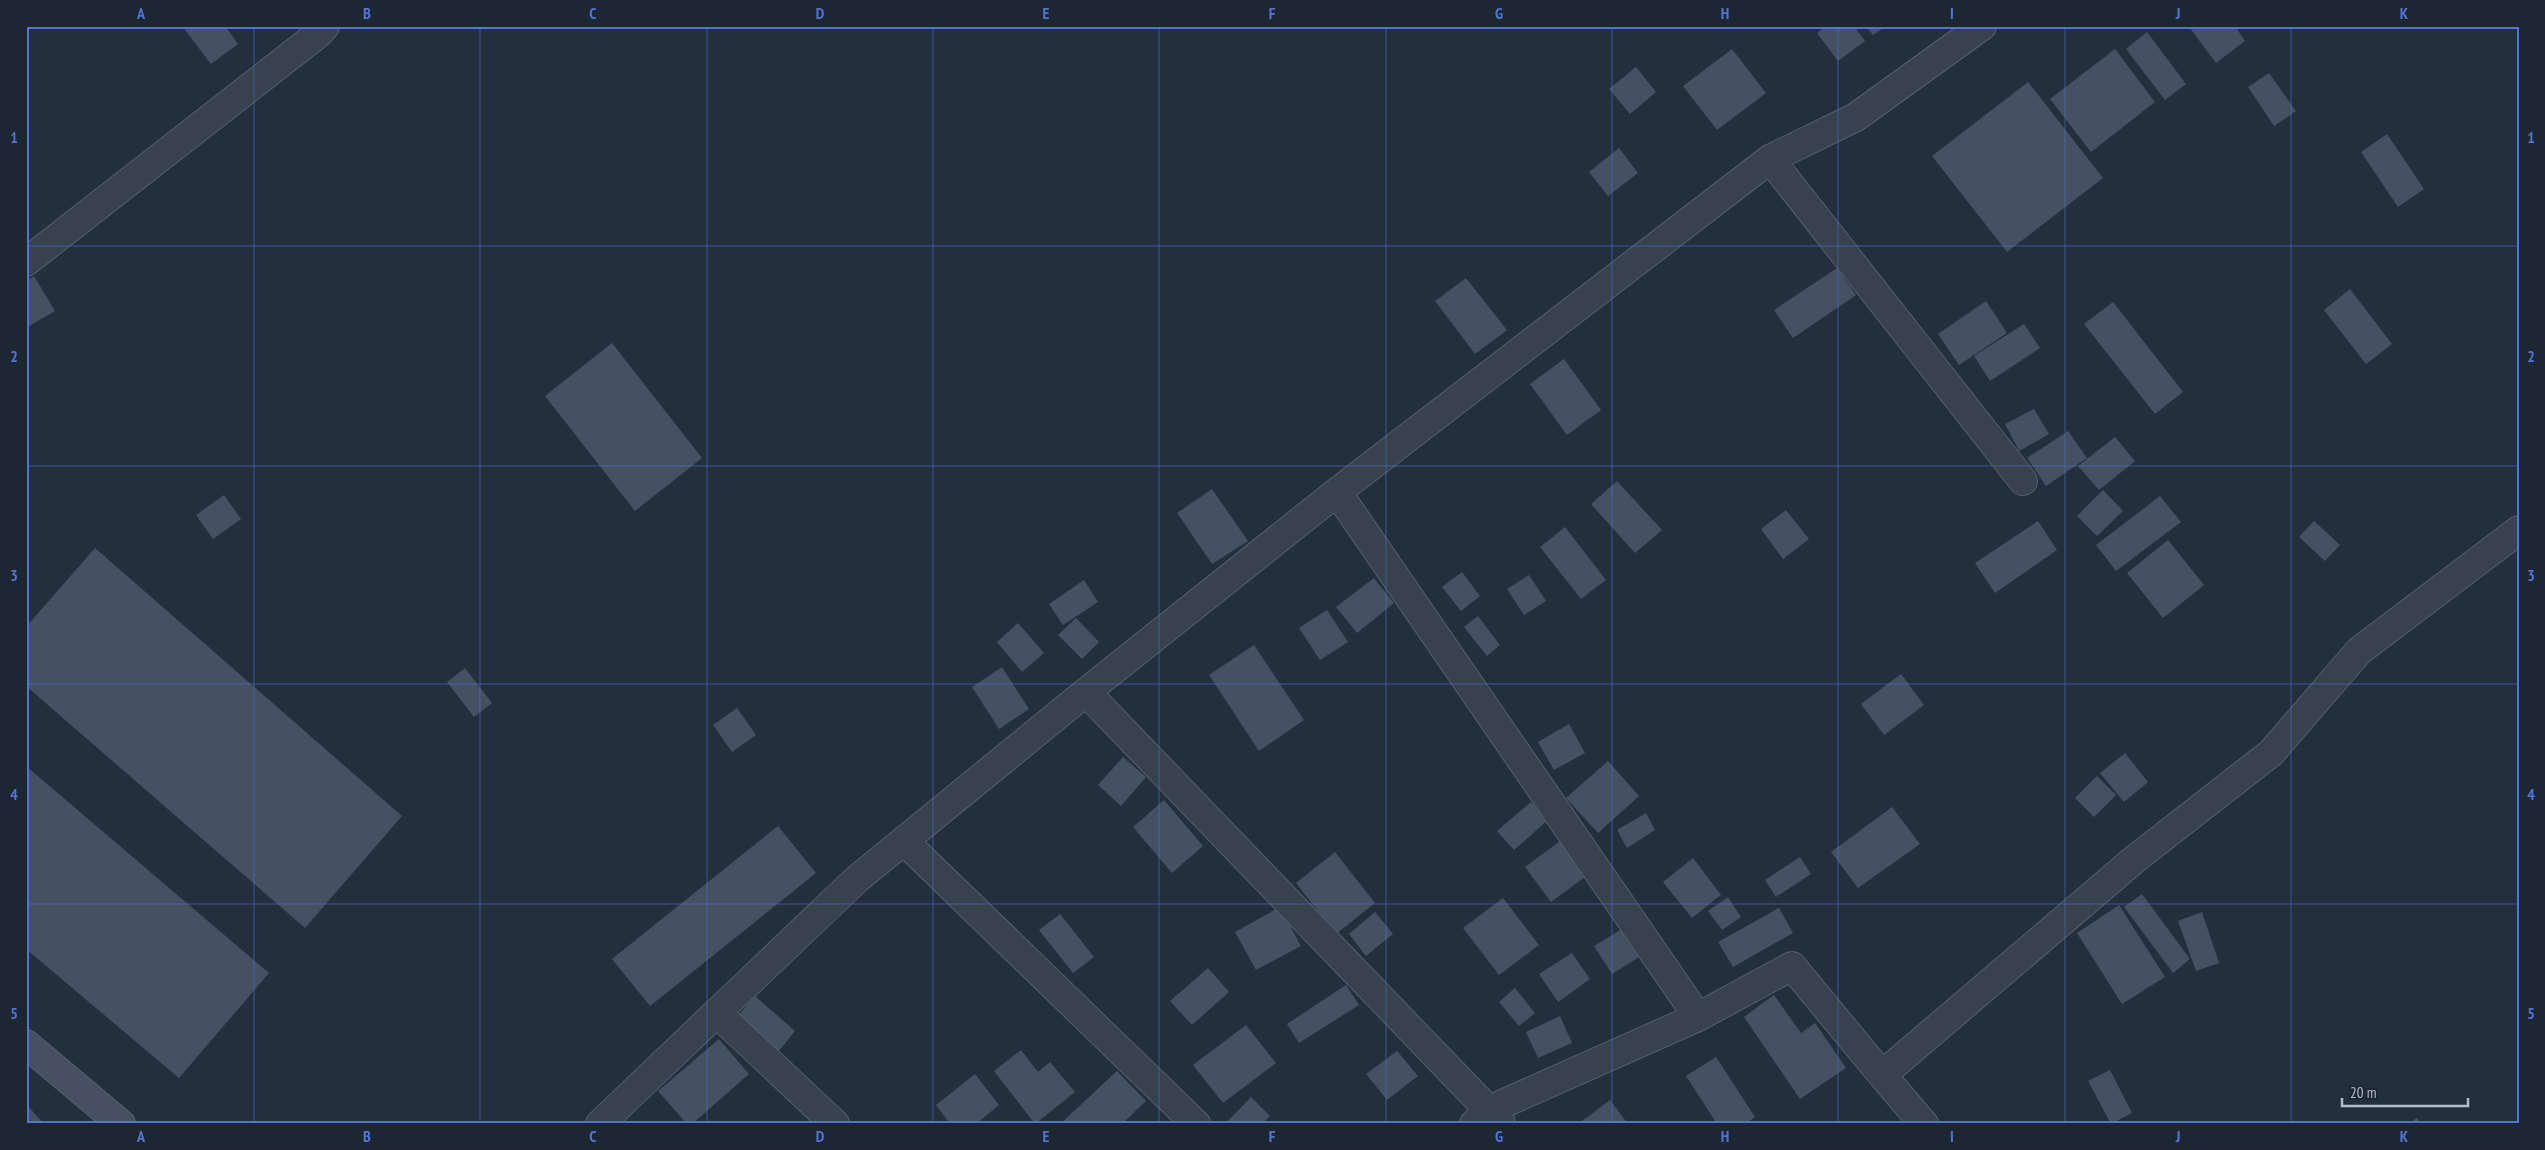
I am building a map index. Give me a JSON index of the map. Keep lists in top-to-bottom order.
{
  "scale_bar": "20 m",
  "grid": {
    "columns": [
      "A",
      "B",
      "C",
      "D",
      "E",
      "F",
      "G",
      "H",
      "I",
      "J",
      "K"
    ],
    "rows": [
      "1",
      "2",
      "3",
      "4",
      "5"
    ]
  }
}
